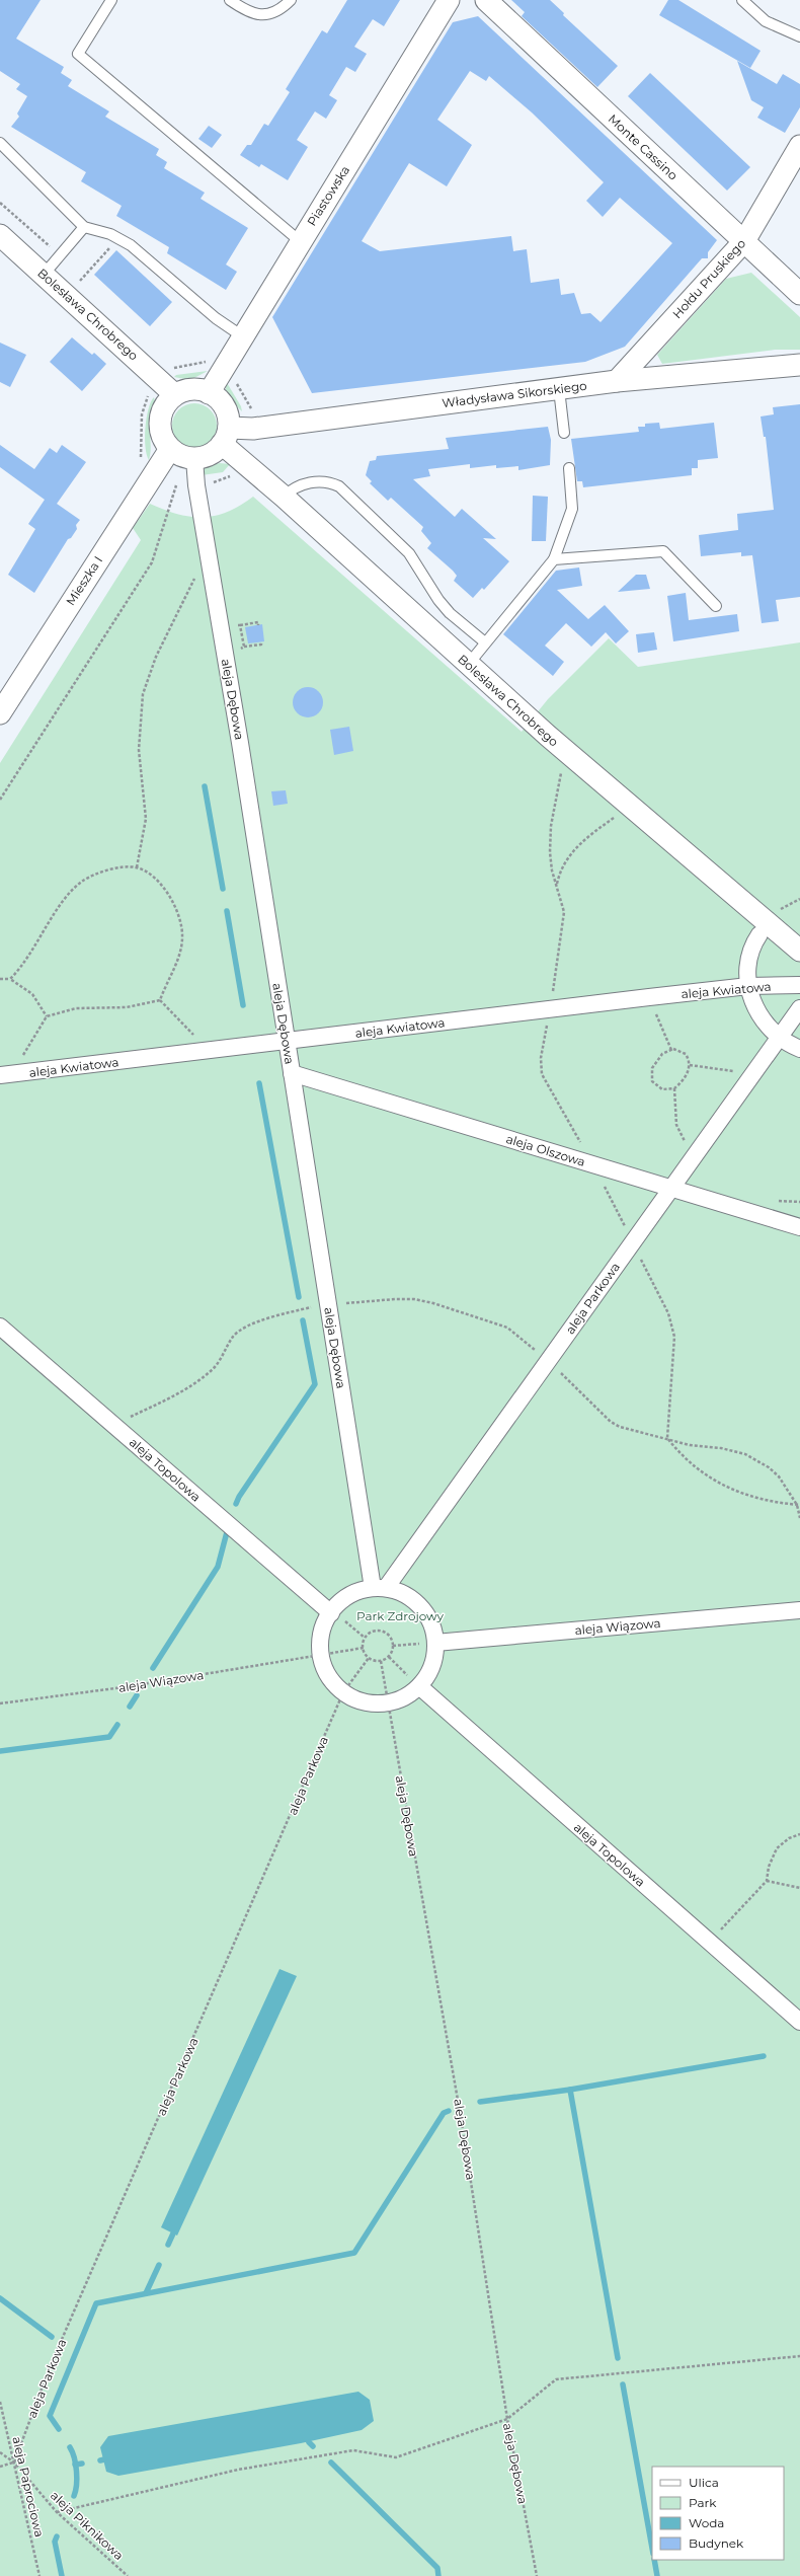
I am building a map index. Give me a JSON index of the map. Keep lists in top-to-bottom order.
{
  "streets": {
    "street": [
      "Monte Cassino",
      "Piastowska",
      "Hołdu Pruskiego",
      "Bolesława Chrobrego",
      "Władysława Sikorskiego",
      "Mieszka I",
      "aleja Dębowa",
      "aleja Kwiatowa",
      "aleja Olszowa",
      "aleja Parkowa",
      "aleja Topolowa",
      "aleja Wiązowa"
    ],
    "path": ["aleja Paprociowa", "aleja Piknikowa"]
  },
  "crossings": [
    ["Monte Cassino", "Hołdu Pruskiego"],
    ["Piastowska", "Bolesława Chrobrego"],
    ["Piastowska", "Władysława Sikorskiego"],
    ["Piastowska", "Mieszka I"],
    ["Piastowska", "aleja Dębowa"],
    ["Hołdu Pruskiego", "Władysława Sikorskiego"],
    ["Bolesława Chrobrego", "Władysława Sikorskiego"],
    ["Bolesława Chrobrego", "Mieszka I"],
    ["Bolesława Chrobrego", "aleja Dębowa"],
    ["Władysława Sikorskiego", "Mieszka I"],
    ["Władysława Sikorskiego", "aleja Dębowa"],
    ["Mieszka I", "aleja Dębowa"],
    ["aleja Dębowa", "aleja Kwiatowa"],
    ["aleja Dębowa", "aleja Olszowa"],
    ["aleja Dębowa", "aleja Parkowa"],
    ["aleja Dębowa", "aleja Wiązowa"],
    ["aleja Olszowa", "aleja Parkowa"],
    ["aleja Parkowa", "aleja Wiązowa"],
    ["aleja Parkowa", "aleja Paprociowa"],
    ["aleja Parkowa", "aleja Piknikowa"],
    ["aleja Paprociowa", "aleja Piknikowa"]
  ],
  "parks": ["Park Zdrojowy"],
  "legend": [
    "Ulica",
    "Park",
    "Woda",
    "Budynek"
  ]
}
